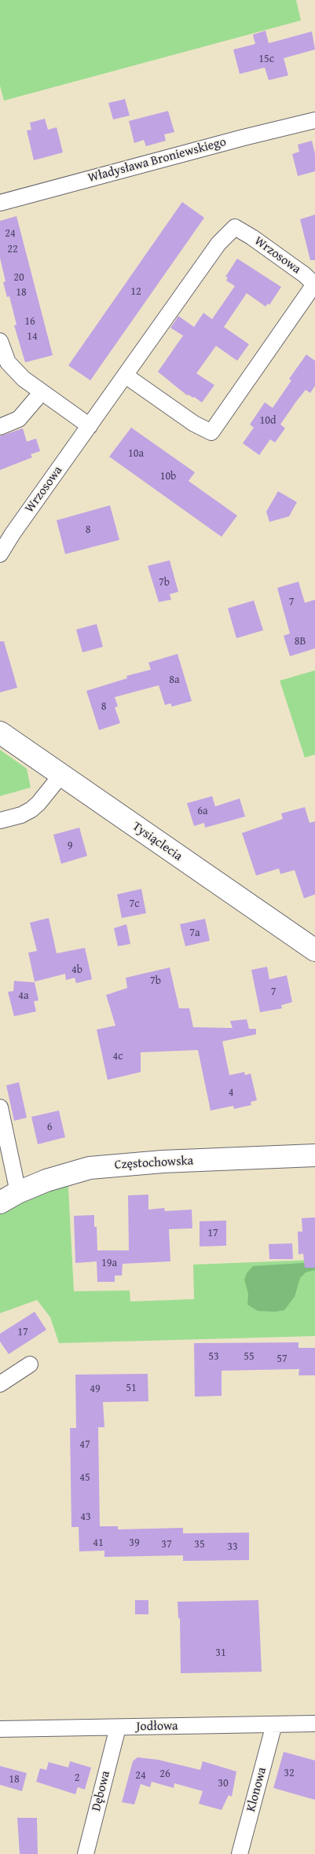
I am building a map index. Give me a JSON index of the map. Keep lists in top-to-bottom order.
{
  "streets": {
    "street": [
      "Władysława Broniewskiego",
      "Wrzosowa",
      "Tysiąclecia",
      "Częstochowska",
      "Jodłowa",
      "Klonowa",
      "Dębowa"
    ]
  },
  "crossings": [
    ["Jodłowa", "Klonowa"],
    ["Jodłowa", "Dębowa"]
  ],
  "house_numbers": [
    "15c",
    "24",
    "22",
    "20",
    "12",
    "18",
    "16",
    "14",
    "10d",
    "10a",
    "10b",
    "8",
    "7b",
    "7",
    "8B",
    "8a",
    "8",
    "6a",
    "9",
    "7c",
    "7a",
    "4b",
    "7b",
    "7",
    "4a",
    "4c",
    "4",
    "6",
    "17",
    "19a",
    "17",
    "53",
    "55",
    "57",
    "51",
    "49",
    "47",
    "45",
    "43",
    "41",
    "39",
    "37",
    "35",
    "33",
    "31",
    "32",
    "26",
    "24",
    "2",
    "18",
    "30"
  ]
}
